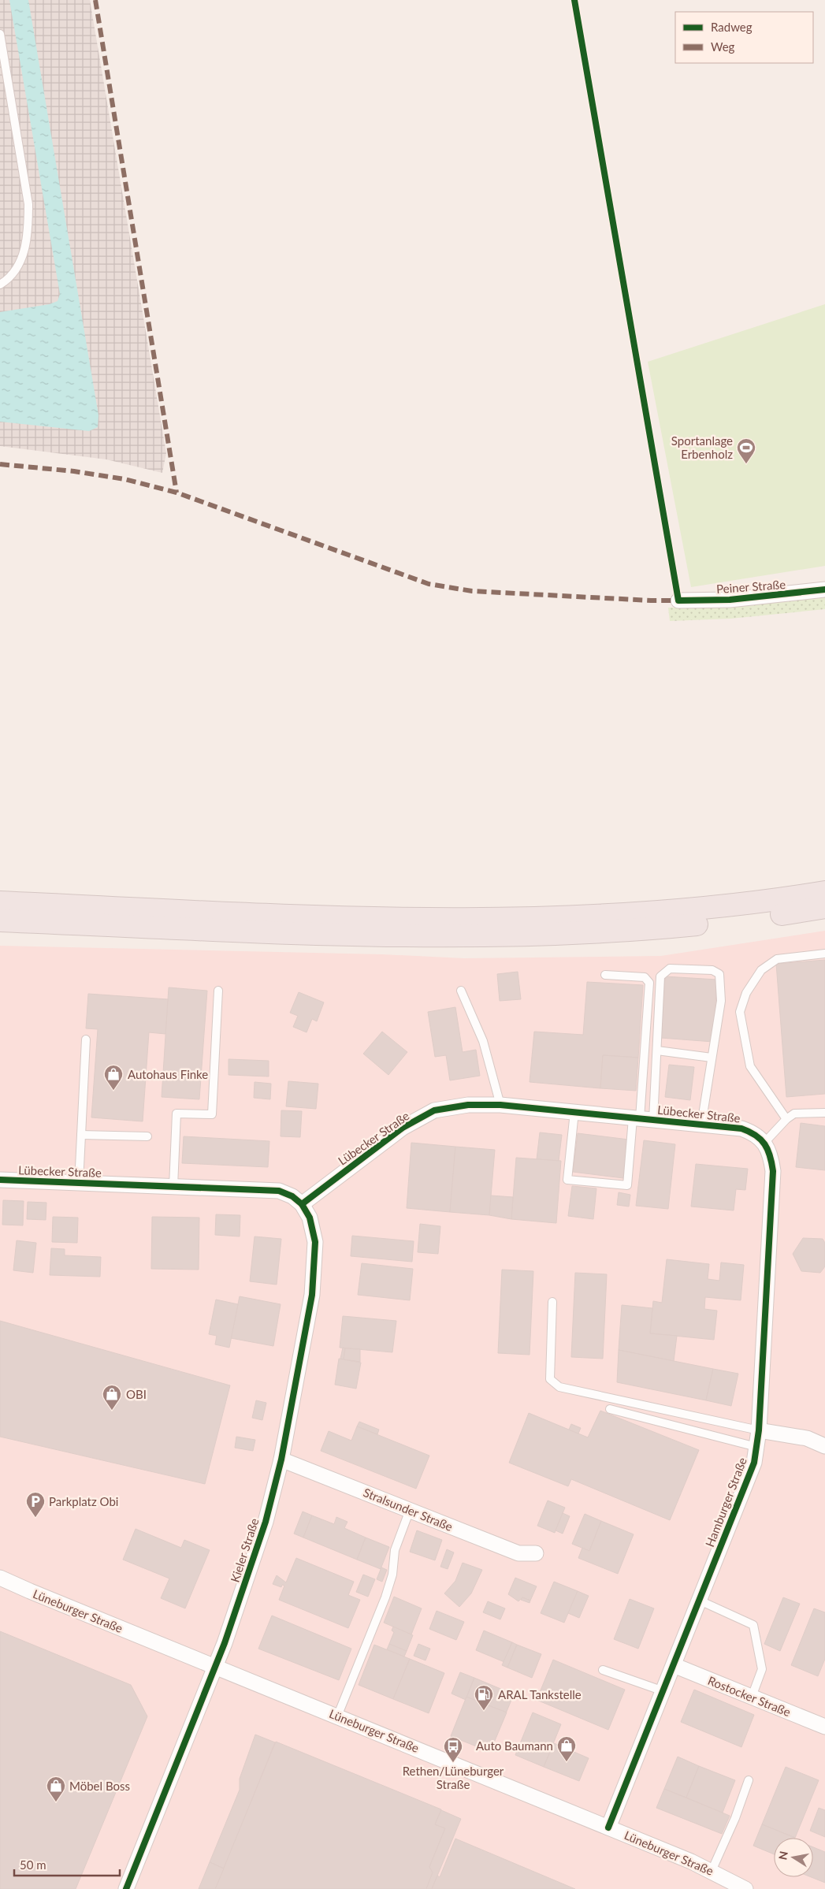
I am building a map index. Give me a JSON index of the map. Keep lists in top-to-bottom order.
{
  "streets": {
    "street": [
      "Peiner Straße",
      "Lübecker Straße",
      "Hamburger Straße",
      "Stralsunder Straße",
      "Kieler Straße",
      "Lüneburger Straße",
      "Rostocker Straße"
    ]
  },
  "crossings": [
    ["Lübecker Straße", "Hamburger Straße"],
    ["Lübecker Straße", "Kieler Straße"],
    ["Hamburger Straße", "Lüneburger Straße"],
    ["Hamburger Straße", "Rostocker Straße"],
    ["Stralsunder Straße", "Kieler Straße"],
    ["Kieler Straße", "Lüneburger Straße"]
  ],
  "places": {
    "sports": ["Sportanlage Erbenholz"],
    "shop": [
      "Autohaus Finke",
      "OBI",
      "Auto Baumann",
      "Möbel Boss"
    ],
    "parking": ["Parkplatz Obi"],
    "fuel station": ["ARAL Tankstelle"],
    "bus stop": ["Rethen/Lüneburger Straße"]
  },
  "legend": ["Radweg", "Weg"],
  "scale_bar": "50 m",
  "north": "left"
}
